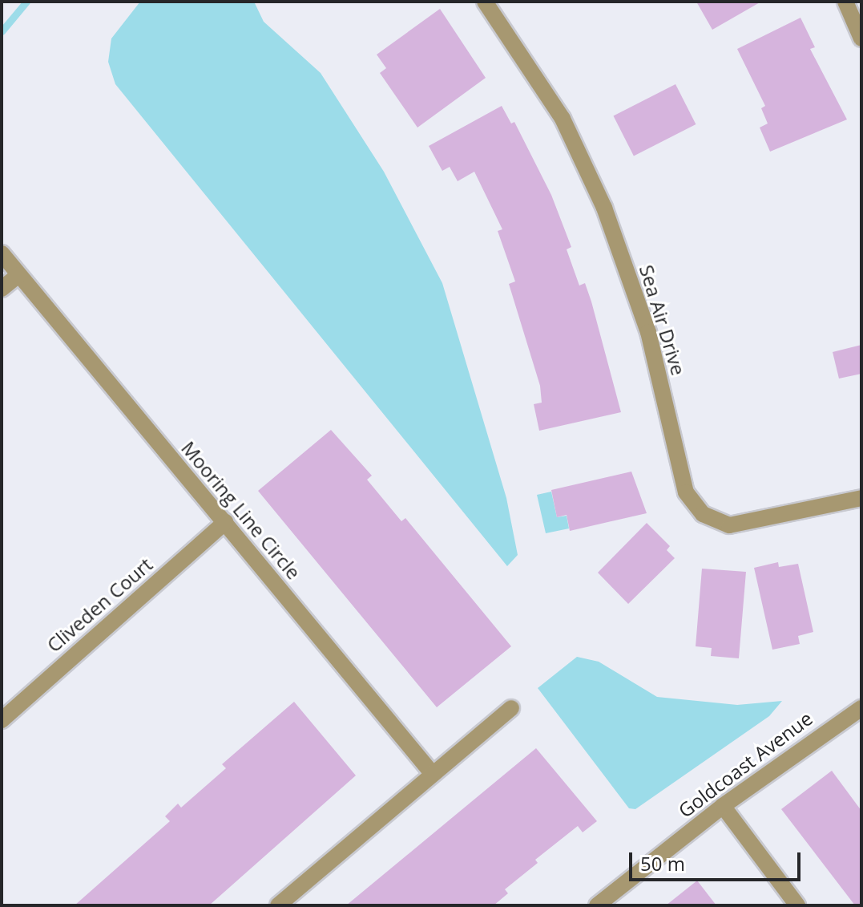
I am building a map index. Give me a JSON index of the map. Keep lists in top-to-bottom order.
{
  "streets": {
    "street": [
      "Sea Air Drive",
      "Mooring Line Circle",
      "Cliveden Court",
      "Goldcoast Avenue"
    ]
  },
  "crossings": [
    ["Mooring Line Circle", "Cliveden Court"]
  ],
  "scale_bar": "50 m"
}
